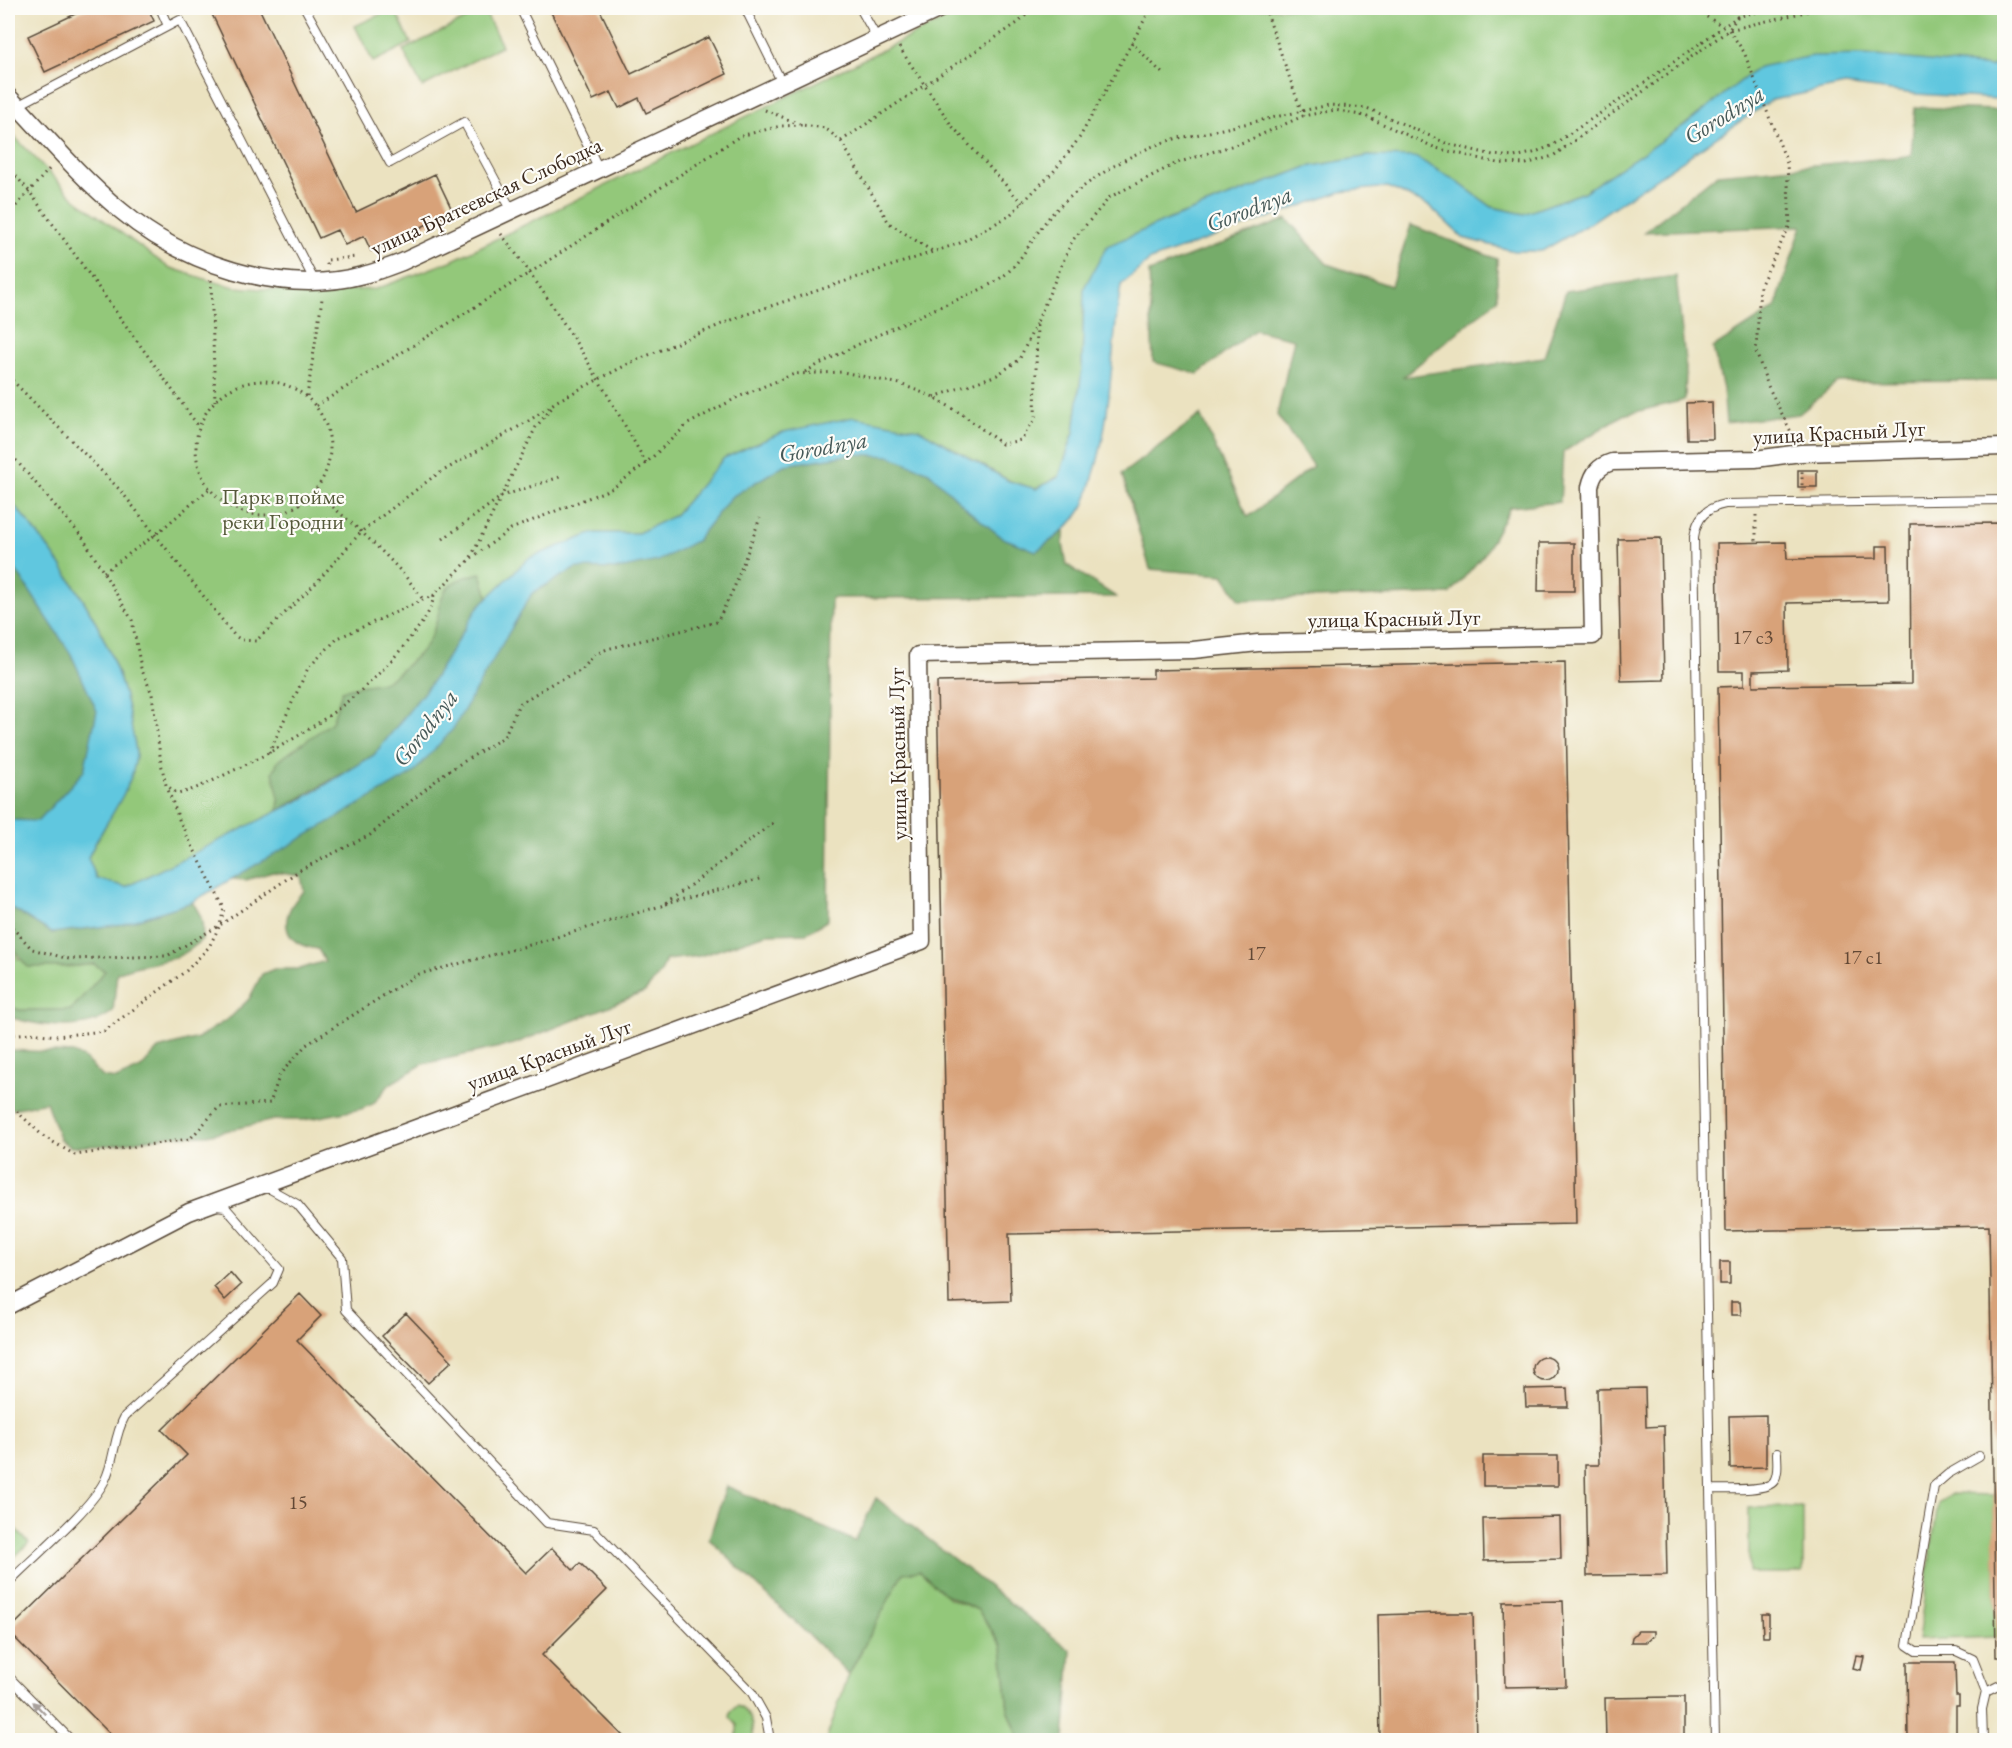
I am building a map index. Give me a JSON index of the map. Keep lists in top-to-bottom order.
{
  "streets": {
    "street": ["улица Братеевская Слободка", "улица Красный Луг"]
  },
  "water": ["Gorodnya"],
  "parks": ["Парк в пойме реки Городни"],
  "house_numbers": [
    "17 с3",
    "17",
    "17 с1",
    "15"
  ]
}
